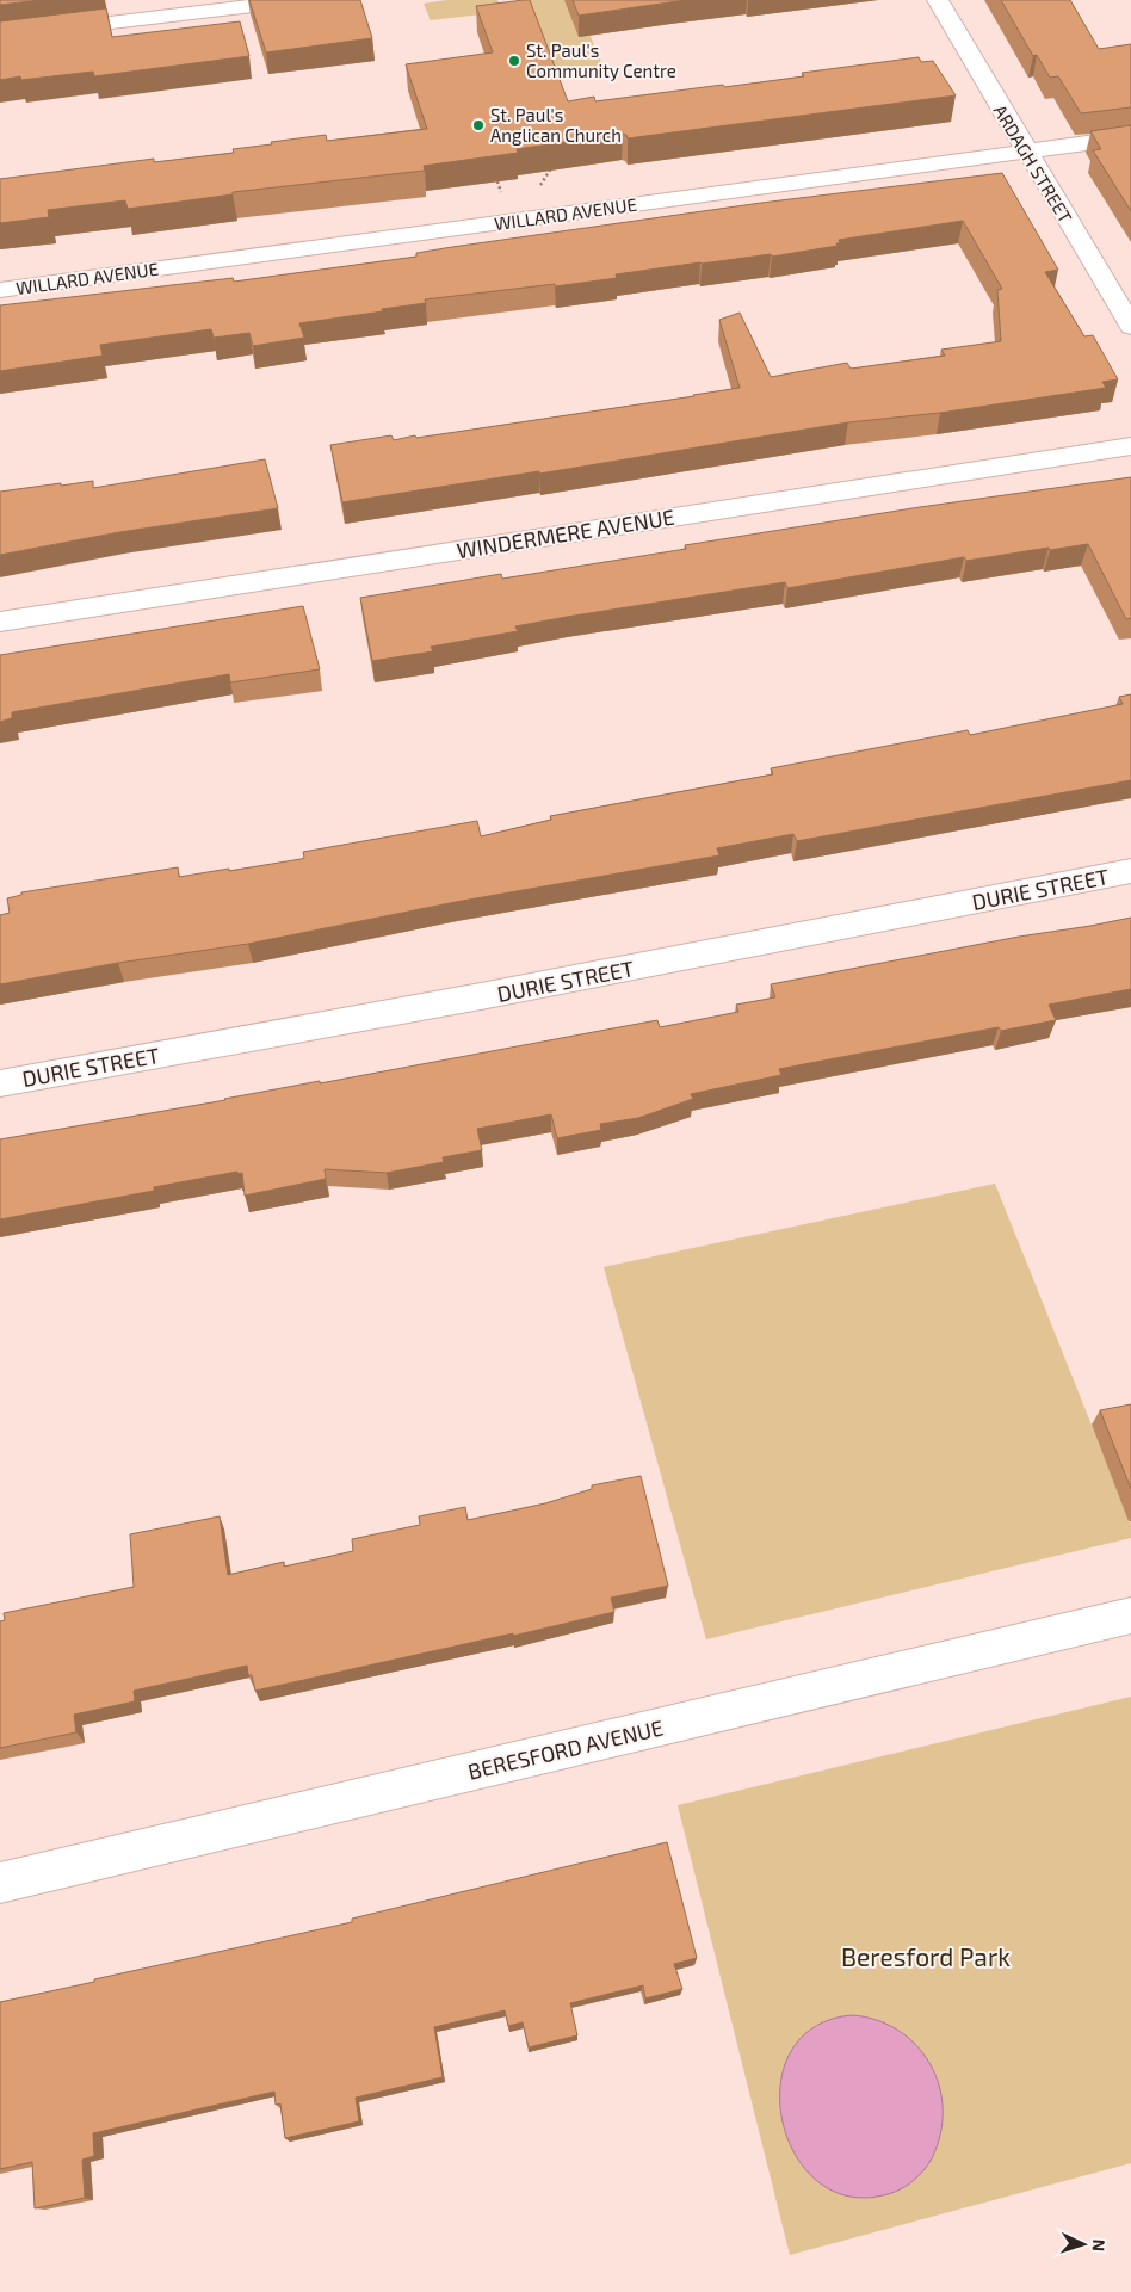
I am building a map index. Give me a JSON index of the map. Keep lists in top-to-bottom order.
{
  "streets": {
    "street": [
      "ARDAGH STREET",
      "WILLARD AVENUE",
      "WINDERMERE AVENUE",
      "DURIE STREET",
      "BERESFORD AVENUE"
    ]
  },
  "crossings": [
    ["ARDAGH STREET", "WILLARD AVENUE"]
  ],
  "parks": ["Beresford Park"],
  "places": ["St. Paul's Community Centre", "St. Paul's Anglican Church"],
  "north": "right"
}
